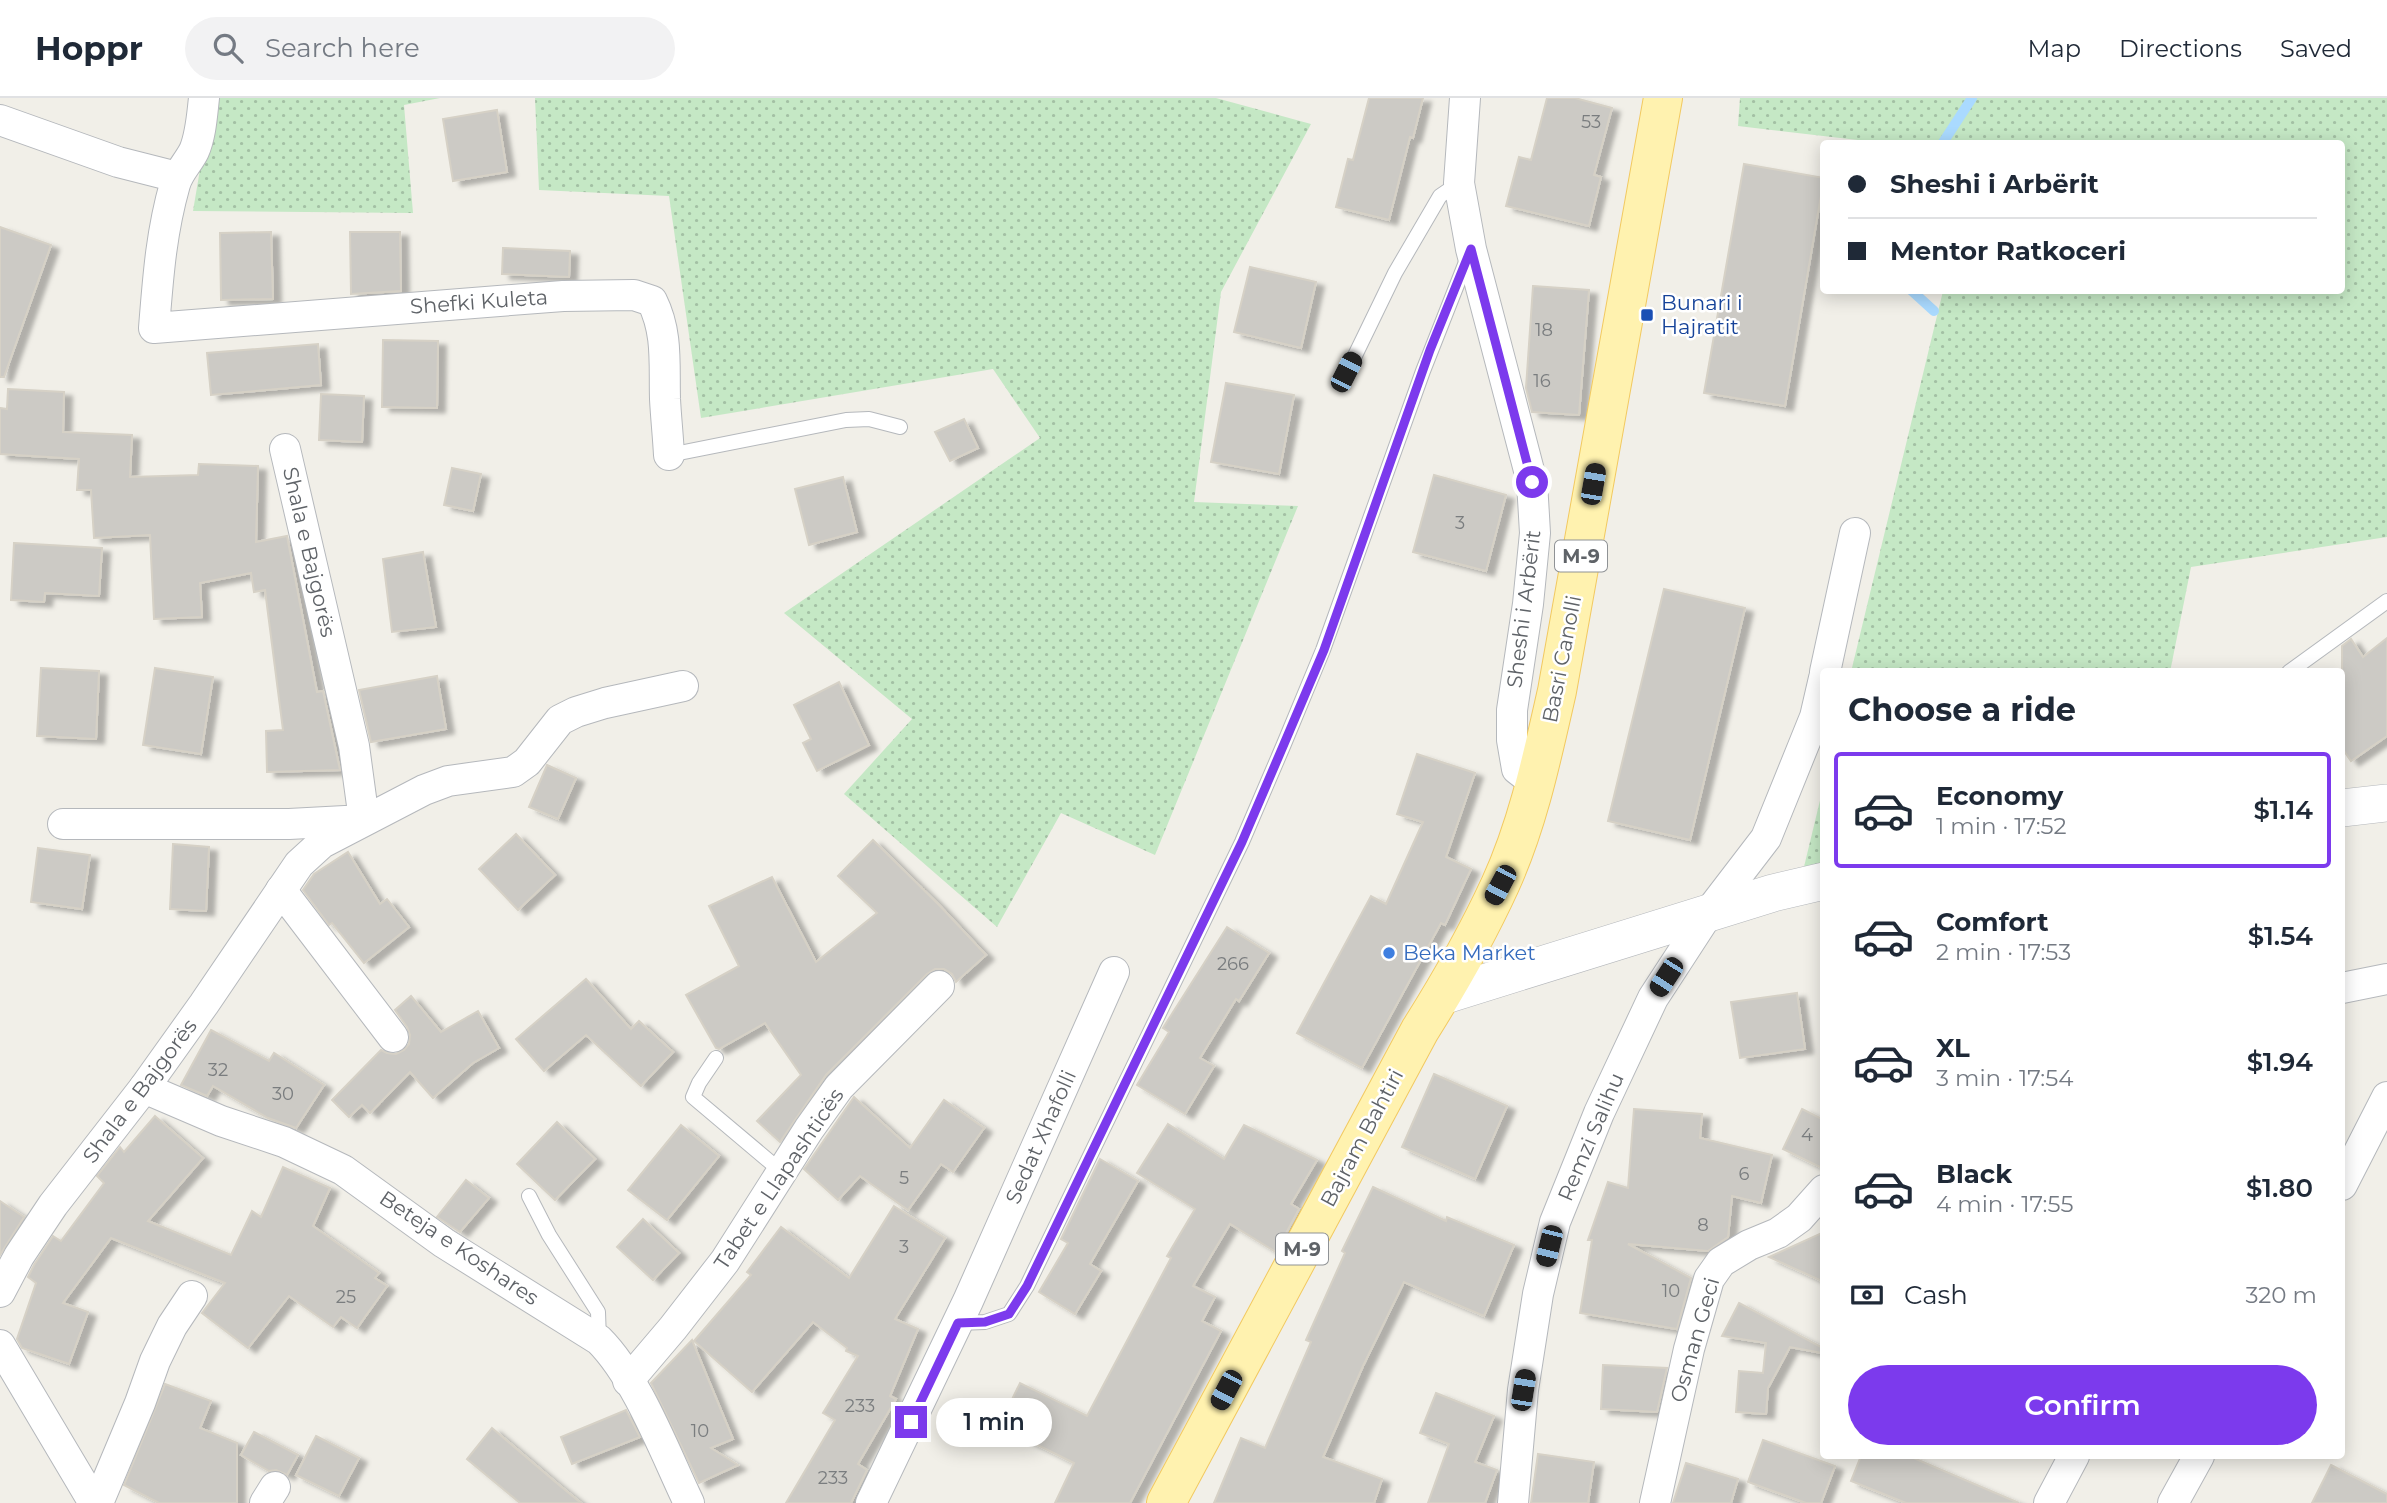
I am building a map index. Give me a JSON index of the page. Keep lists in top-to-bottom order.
{
  "streets": {
    "main road": ["M-9", "Basri Canolli", "Bajram Bahtiri"],
    "street": [
      "Shefki Kuleta",
      "Shala e Bajgorës",
      "Sheshi i Arbërit",
      "Sedat Xhafolli",
      "Remzi Salihu",
      "Tabet e Llapashticës",
      "Beteja e Koshares",
      "Osman Geci"
    ]
  },
  "crossings": [
    ["Shala e Bajgorës", "Beteja e Koshares"],
    ["Sheshi i Arbërit", "Basri Canolli"],
    ["Basri Canolli", "Bajram Bahtiri"],
    ["Tabet e Llapashticës", "Beteja e Koshares"]
  ],
  "places": {
    "transit": ["Bunari i Hajratit"],
    "other": ["Beka Market"]
  },
  "house_numbers": [
    "53",
    "18",
    "16",
    "3",
    "266",
    "32",
    "30",
    "4",
    "6",
    "5",
    "8",
    "3",
    "10",
    "25",
    "233",
    "10",
    "233"
  ],
  "page": {
    "header": "Hoppr",
    "search": "Search here",
    "nav": ["Map", "Directions", "Saved"],
    "banner": ["Sheshi i Arbërit", "Mentor Ratkoceri"],
    "heading": "Choose a ride",
    "list": [
      {
        "name": "Economy",
        "note": "1 min · 17:52",
        "value": "$1.14"
      },
      {
        "name": "Comfort",
        "note": "2 min · 17:53",
        "value": "$1.54"
      },
      {
        "name": "XL",
        "note": "3 min · 17:54",
        "value": "$1.94"
      },
      {
        "name": "Black",
        "note": "4 min · 17:55",
        "value": "$1.80"
      }
    ],
    "pay": ["Cash", "320 m"],
    "buttons": "Confirm",
    "bubble": "1 min"
  }
}
